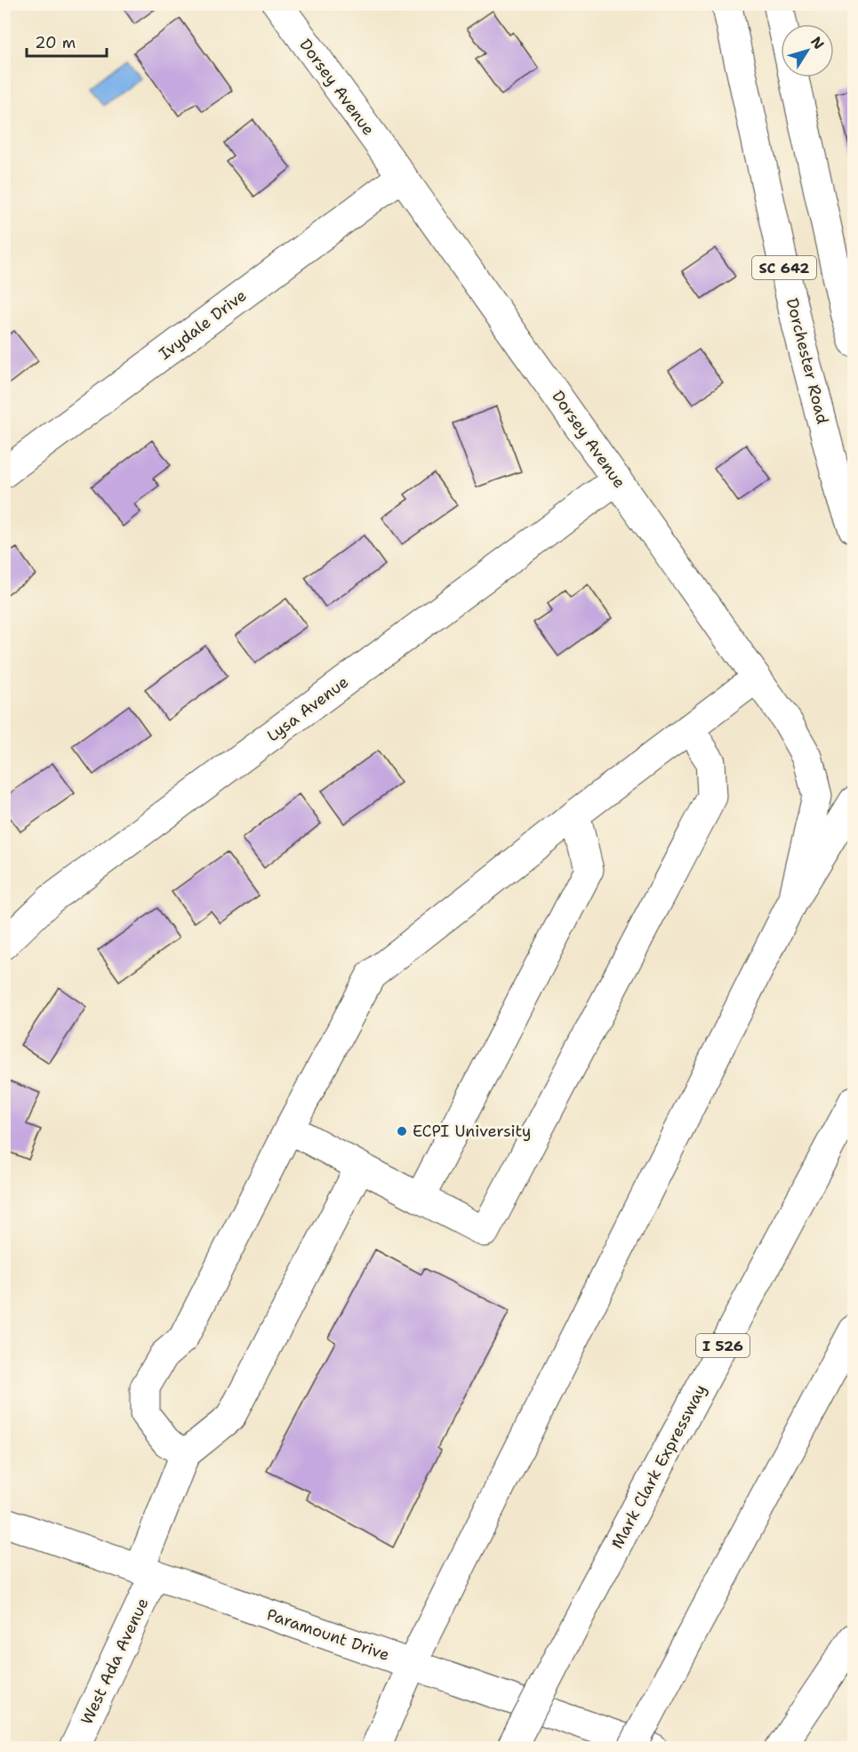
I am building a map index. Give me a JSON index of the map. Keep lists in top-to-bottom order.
{
  "streets": {
    "main road": [
      "Dorsey Avenue",
      "SC 642",
      "Ivydale Drive",
      "Dorchester Road",
      "Lysa Avenue",
      "I 526",
      "Mark Clark Expressway",
      "Paramount Drive",
      "West Ada Avenue"
    ]
  },
  "crossings": [
    ["Dorsey Avenue", "Ivydale Drive"],
    ["Dorsey Avenue", "Lysa Avenue"],
    ["Paramount Drive", "West Ada Avenue"]
  ],
  "places": ["ECPI University"],
  "scale_bar": "20 m",
  "north": "top right"
}
